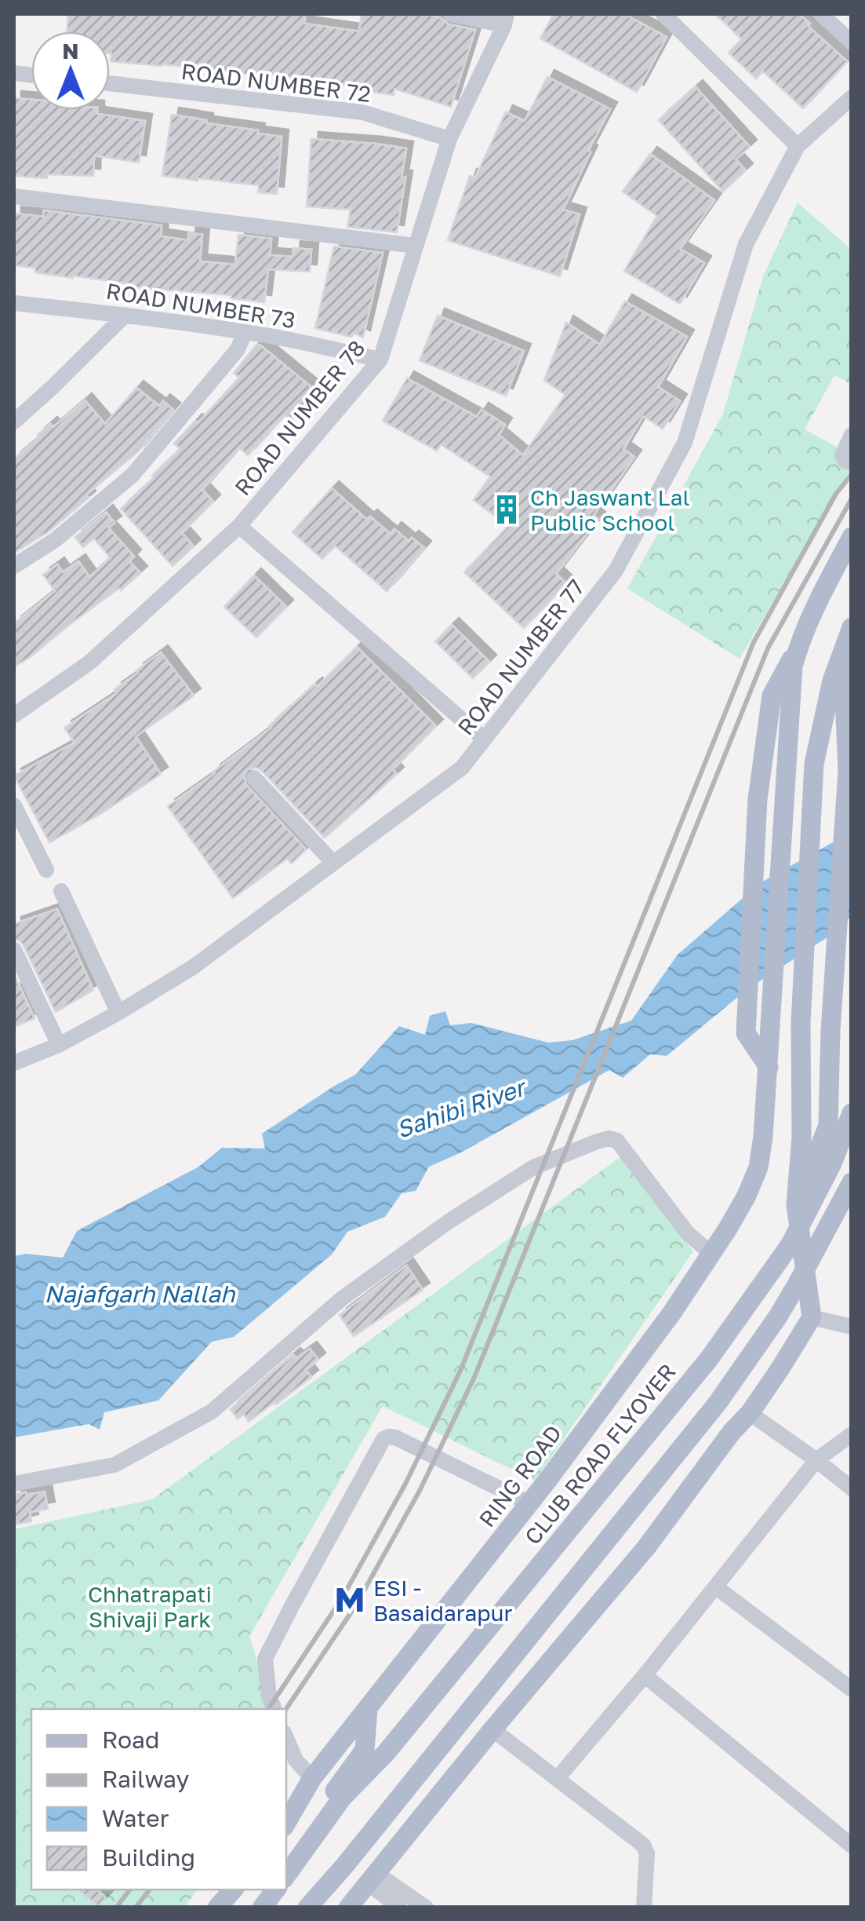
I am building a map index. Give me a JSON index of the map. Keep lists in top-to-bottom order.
{
  "streets": {
    "main road": ["CLUB ROAD FLYOVER", "RING ROAD"],
    "street": [
      "ROAD NUMBER 72",
      "ROAD NUMBER 73",
      "ROAD NUMBER 78",
      "ROAD NUMBER 77"
    ]
  },
  "crossings": [
    ["ROAD NUMBER 72", "ROAD NUMBER 78"],
    ["ROAD NUMBER 73", "ROAD NUMBER 78"]
  ],
  "water": ["Sahibi River", "Najafgarh Nallah"],
  "parks": ["Chhatrapati Shivaji Park"],
  "places": {
    "building": ["Ch Jaswant Lal Public School"],
    "metro station": ["ESI - Basaidarapur"]
  },
  "legend": [
    "Road",
    "Railway",
    "Water",
    "Building"
  ],
  "north": "top"
}
